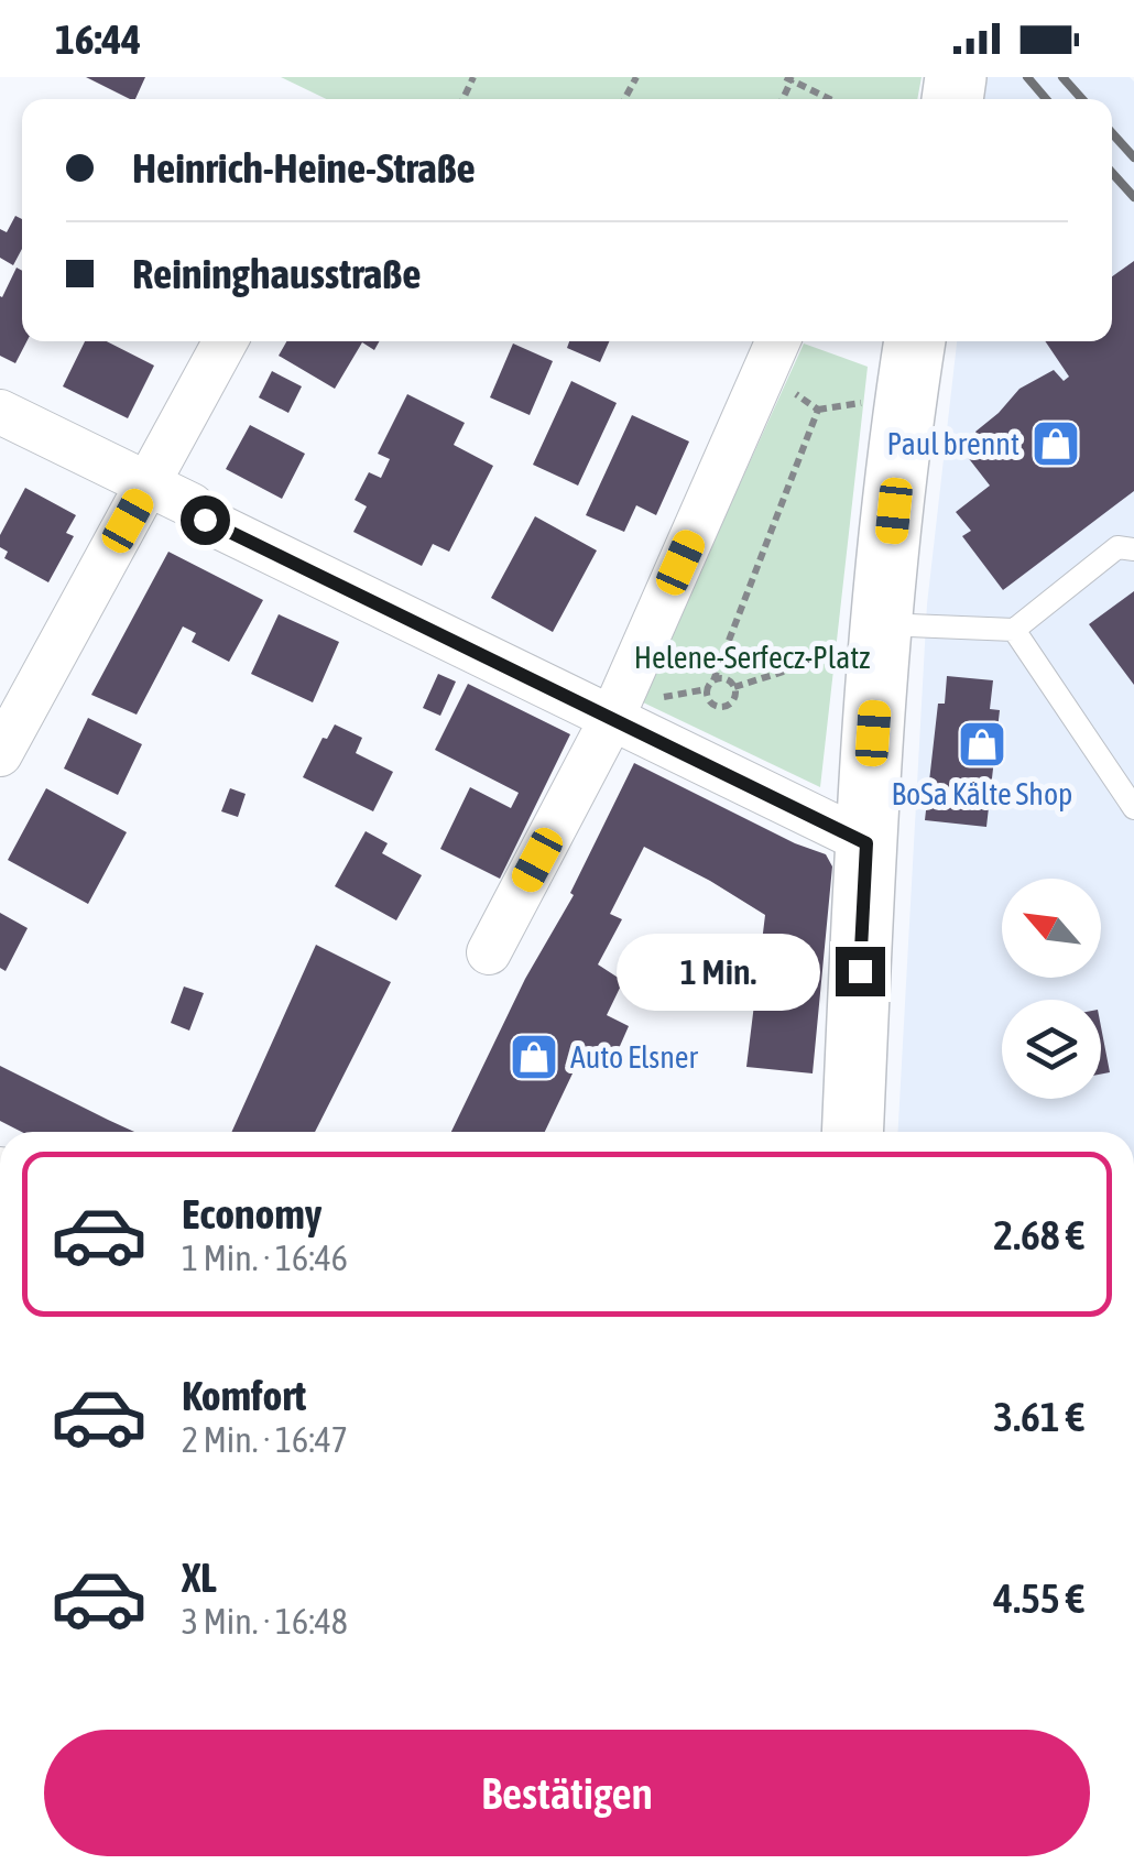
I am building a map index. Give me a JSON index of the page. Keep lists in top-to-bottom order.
{
  "parks": ["Helene-Serfecz-Platz"],
  "places": {
    "shop": ["Paul brennt", "BoSa Kälte Shop", "Auto Elsner"]
  },
  "north": "top left",
  "page": {
    "status": "16:44",
    "banner": ["Heinrich-Heine-Straße", "Reininghausstraße"],
    "bubble": "1 Min.",
    "list": [
      {
        "name": "Economy",
        "note": "1 Min. · 16:46",
        "value": "2.68 €"
      },
      {
        "name": "Komfort",
        "note": "2 Min. · 16:47",
        "value": "3.61 €"
      },
      {
        "name": "XL",
        "note": "3 Min. · 16:48",
        "value": "4.55 €"
      }
    ],
    "buttons": "Bestätigen"
  }
}
